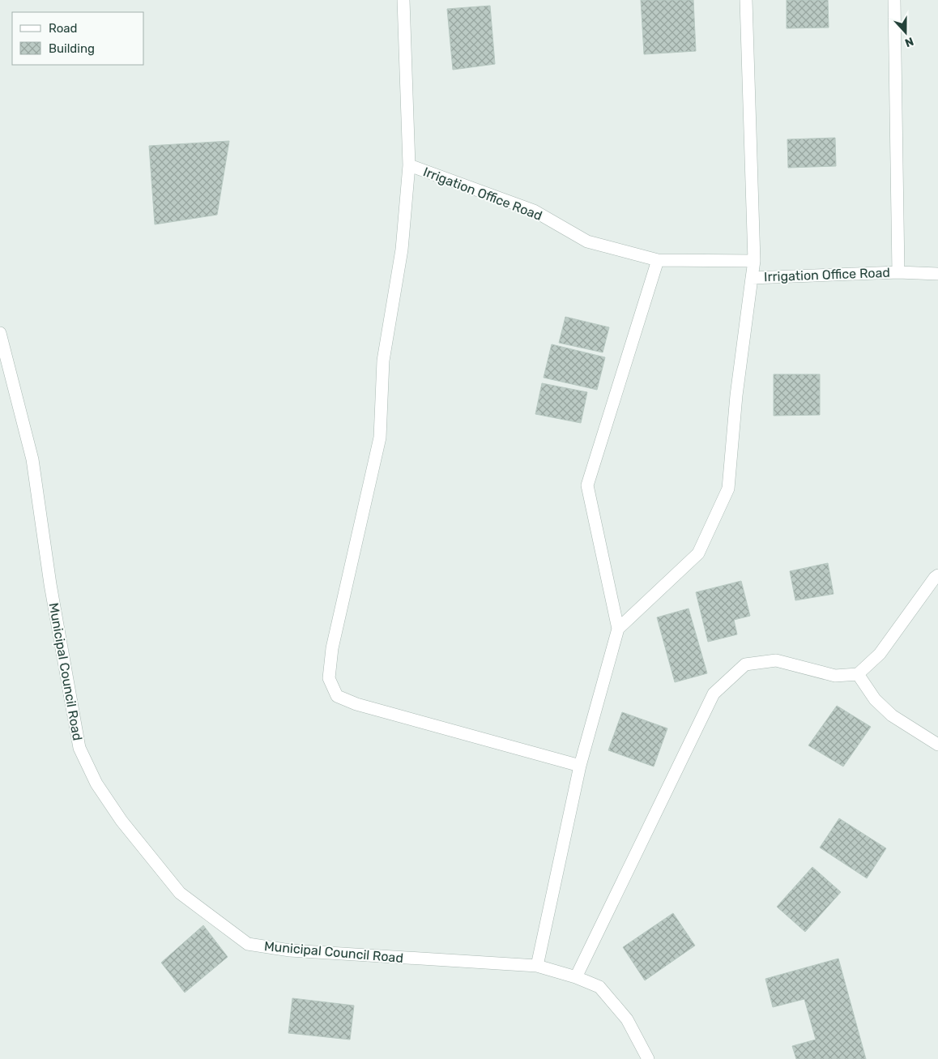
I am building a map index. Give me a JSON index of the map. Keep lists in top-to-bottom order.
{
  "streets": {
    "street": ["Irrigation Office Road", "Municipal Council Road"]
  },
  "legend": ["Road", "Building"],
  "north": "bottom"
}
